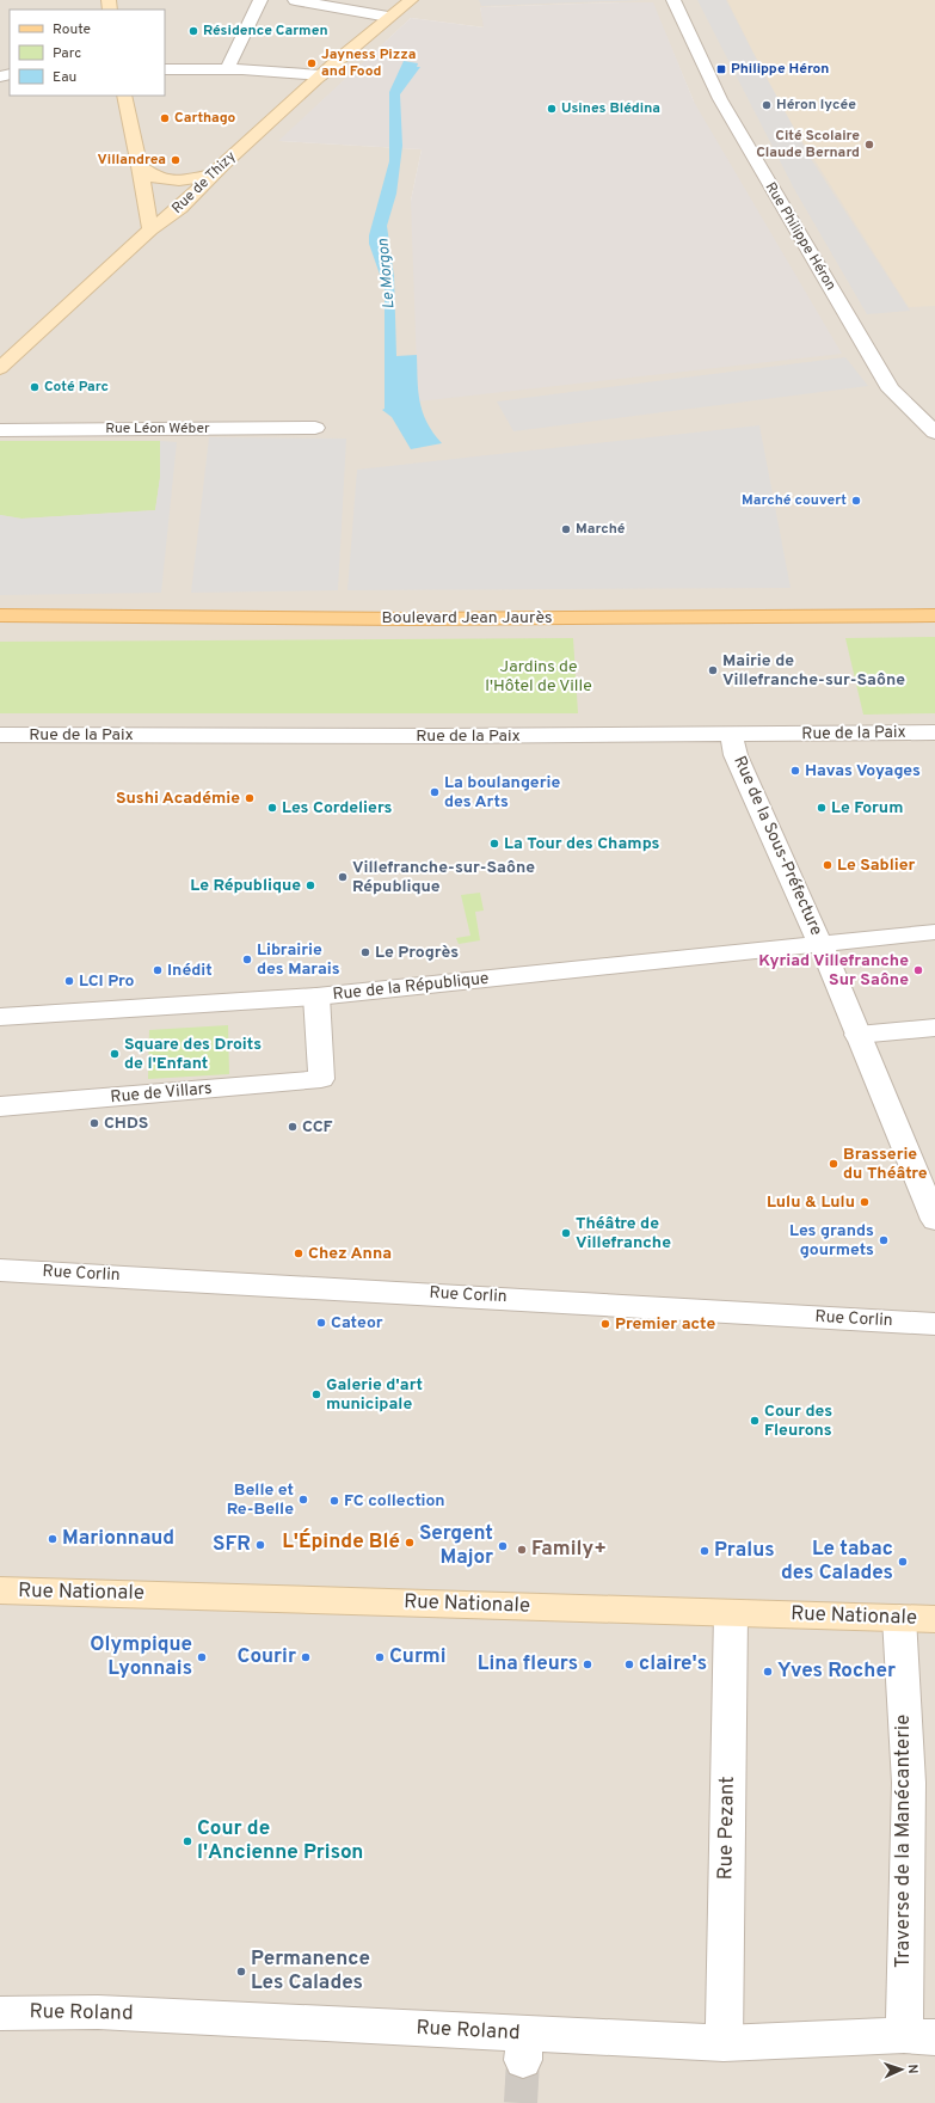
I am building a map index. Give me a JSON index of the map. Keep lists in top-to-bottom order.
{
  "streets": {
    "main road": ["Rue de Thizy", "Boulevard Jean Jaurès", "Rue Nationale"],
    "street": [
      "Rue Philippe Héron",
      "Rue Léon Wéber",
      "Rue de la Paix",
      "Rue de la Sous-Préfecture",
      "Rue de la République",
      "Rue de Villars",
      "Rue Corlin",
      "Rue Pezant",
      "Traverse de la Manécanterie",
      "Rue Roland"
    ]
  },
  "crossings": [
    ["Rue de la Paix", "Rue de la Sous-Préfecture"],
    ["Rue de la Sous-Préfecture", "Rue de la République"],
    ["Rue de la République", "Rue de Villars"],
    ["Rue Nationale", "Rue Pezant"],
    ["Rue Nationale", "Traverse de la Manécanterie"],
    ["Rue Pezant", "Rue Roland"],
    ["Traverse de la Manécanterie", "Rue Roland"]
  ],
  "water": ["Le Morgon"],
  "parks": ["Jardins de l'Hôtel de Ville"],
  "places": {
    "other": [
      "Résidence Carmen",
      "Jayness Pizza and Food",
      "Héron lycée",
      "Usines Blédina",
      "Carthago",
      "Cité Scolaire Claude Bernard",
      "Villandrea",
      "Coté Parc",
      "Marché couvert",
      "Marché",
      "Mairie de Villefranche-sur-Saône",
      "Havas Voyages",
      "La boulangerie des Arts",
      "Sushi Académie",
      "Les Cordeliers",
      "Le Forum",
      "La Tour des Champs",
      "Le Sablier",
      "Villefranche-sur-Saône République",
      "Le République",
      "Le Progrès",
      "Librairie des Marais",
      "Inédit",
      "Kyriad Villefranche Sur Saône",
      "LCI Pro",
      "Square des Droits de l'Enfant",
      "CHDS",
      "CCF",
      "Brasserie du Théâtre",
      "Lulu & Lulu",
      "Théâtre de Villefranche",
      "Les grands gourmets",
      "Chez Anna",
      "Cateor",
      "Premier acte",
      "Galerie d'art municipale",
      "Cour des Fleurons",
      "Belle et Re-Belle",
      "FC collection",
      "Marionnaud",
      "L'Épinde Blé",
      "SFR",
      "Sergent Major",
      "Family+",
      "Pralus",
      "Le tabac des Calades",
      "Olympique Lyonnais",
      "Courir",
      "Curmi",
      "Lina fleurs",
      "claire's",
      "Yves Rocher",
      "Cour de l'Ancienne Prison",
      "Permanence Les Calades"
    ],
    "transit": ["Philippe Héron"]
  },
  "legend": ["Route", "Parc", "Eau"],
  "north": "right"
}
